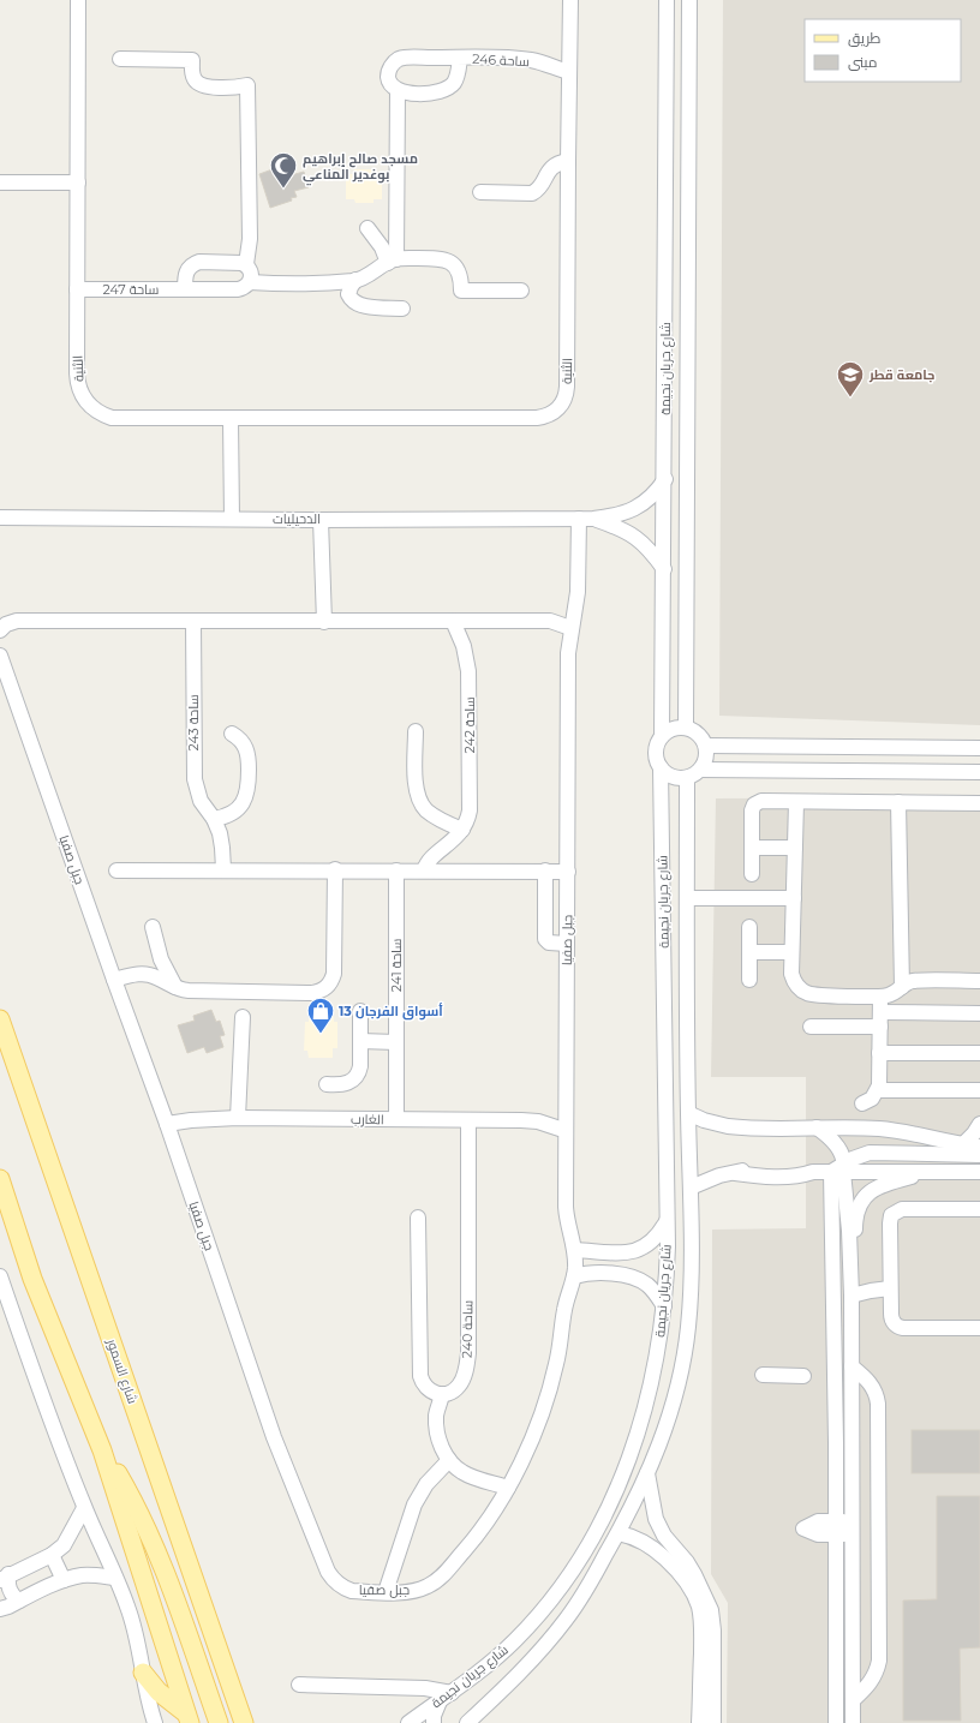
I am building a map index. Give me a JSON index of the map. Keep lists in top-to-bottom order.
{
  "streets": {
    "main road": ["شارع السمور"],
    "street": [
      "ساحة 246",
      "ساحة 247",
      "الثنية",
      "شارع جريان نجيمة",
      "الدحيليات",
      "ساحة 243",
      "ساحة 242",
      "جبل صفيا",
      "ساحة 241",
      "الغارب",
      "ساحة 240"
    ]
  },
  "crossings": [
    ["ساحة 246", "الثنية"],
    ["ساحة 247", "الثنية"],
    ["شارع جريان نجيمة", "الدحيليات"],
    ["الدحيليات", "جبل صفيا"],
    ["جبل صفيا", "الغارب"],
    ["ساحة 241", "الغارب"],
    ["الغارب", "ساحة 240"]
  ],
  "places": {
    "mosque": ["مسجد صالح إبراهيم بوغدير المناعي"],
    "school or university": ["جامعة قطر"],
    "shop": ["أسواق الفرجان 13"]
  },
  "legend": ["طريق", "مبنى"]
}
